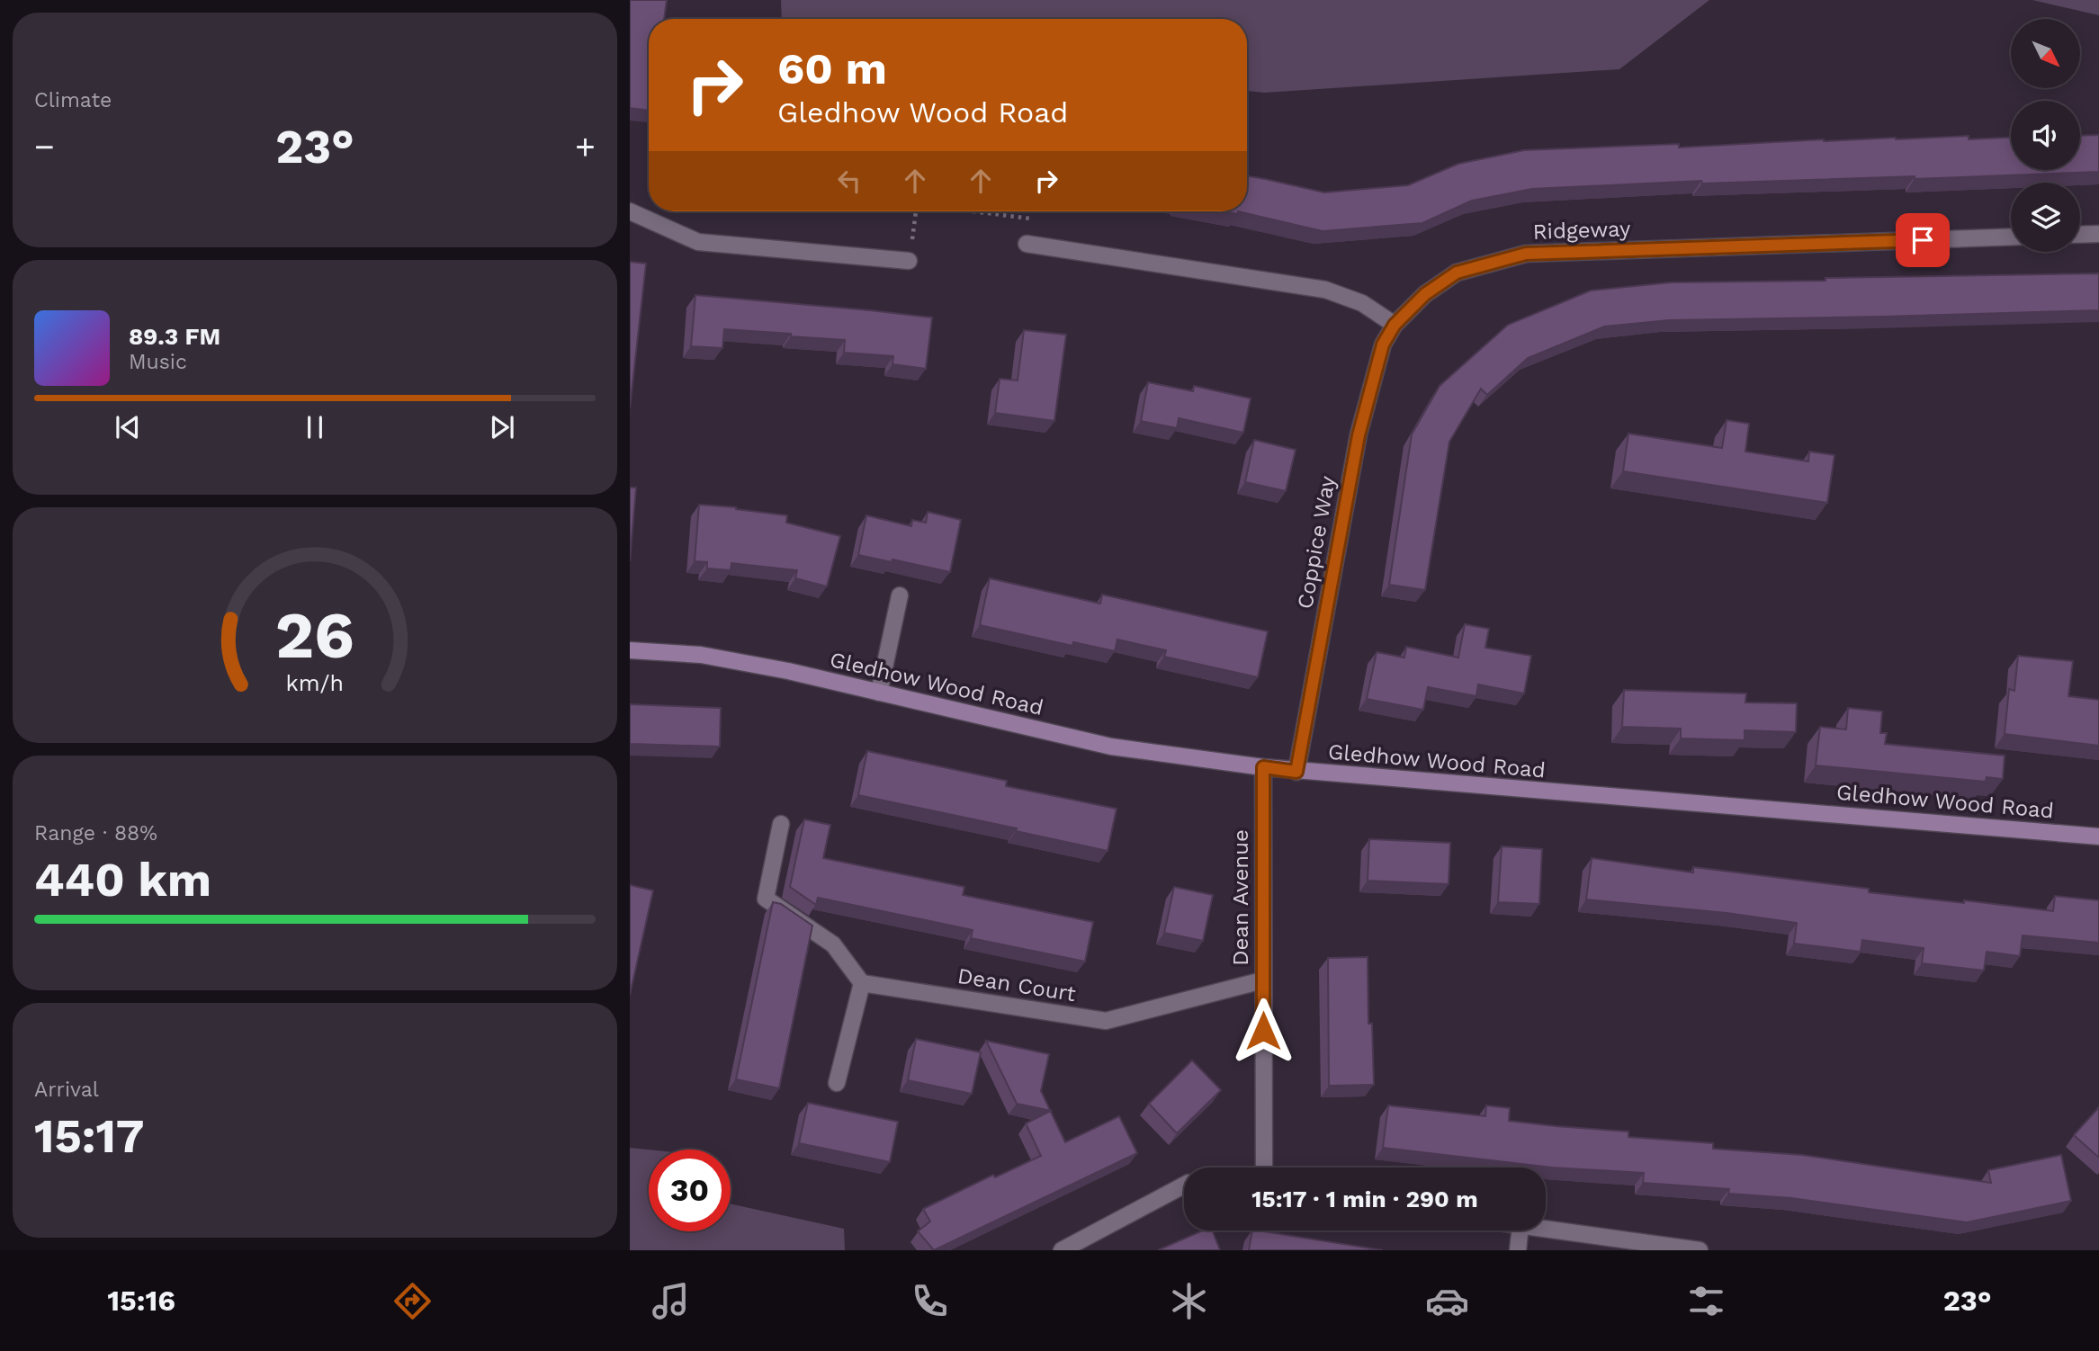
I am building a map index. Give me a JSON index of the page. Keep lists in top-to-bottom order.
{
  "streets": {
    "street": [
      "Ridgeway",
      "Coppice Way",
      "Gledhow Wood Road",
      "Dean Avenue",
      "Dean Court"
    ]
  },
  "crossings": [
    ["Ridgeway", "Coppice Way"],
    ["Coppice Way", "Gledhow Wood Road"],
    ["Gledhow Wood Road", "Dean Avenue"],
    ["Dean Avenue", "Dean Court"]
  ],
  "north": "bottom right",
  "page": {
    "tile": [
      "Climate",
      ["Range · 88%", "440 km"],
      ["Arrival", "15:17"]
    ],
    "turn": ["60 m", "Gledhow Wood Road"],
    "heat": ["−", "23°", "+"],
    "song": ["89.3 FM", "Music"],
    "limit": "30",
    "trip": "15:17 · 1 min · 290 m",
    "tabs": ["15:16", "23°"],
    "gauge": ["26", "km/h"]
  }
}
